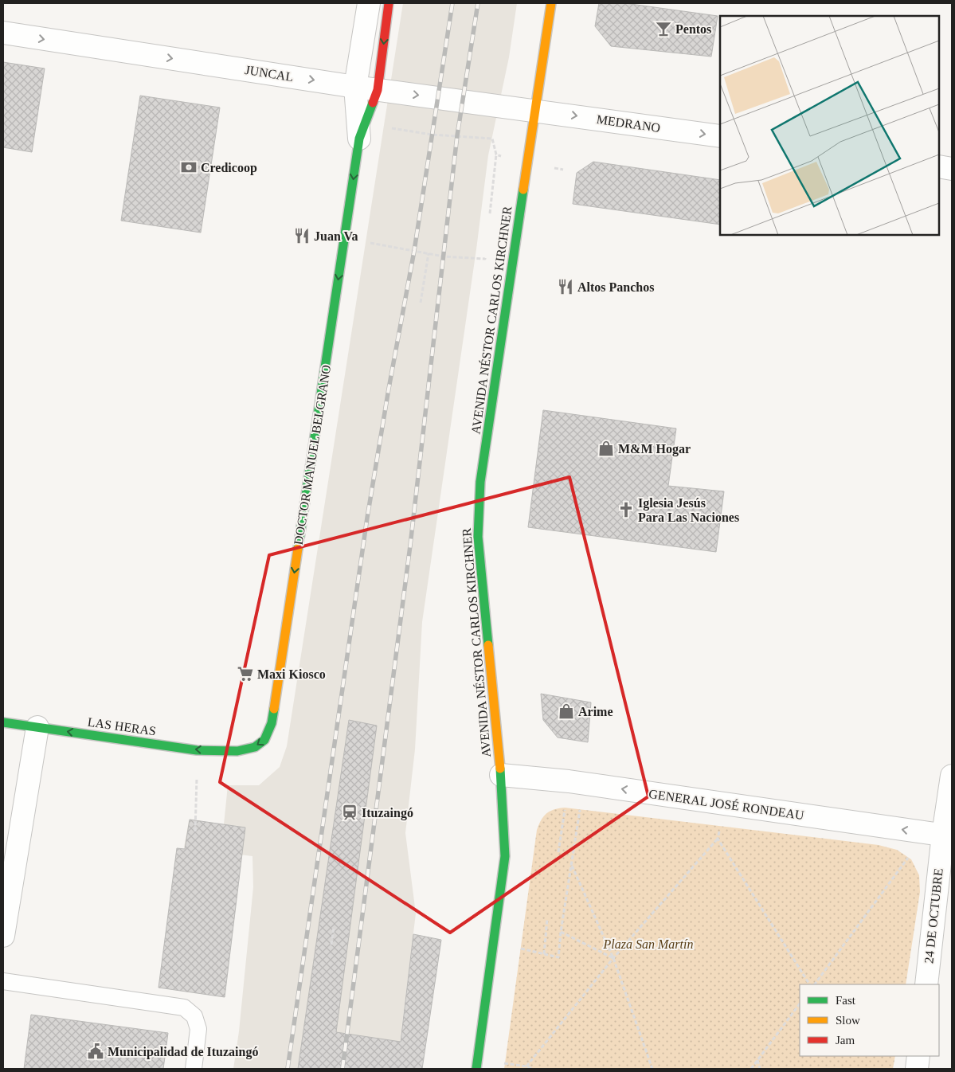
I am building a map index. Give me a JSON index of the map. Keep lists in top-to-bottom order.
{
  "streets": {
    "main road": ["AVENIDA NÉSTOR CARLOS KIRCHNER", "DOCTOR MANUEL BELGRANO", "LAS HERAS"],
    "street": [
      "JUNCAL",
      "MEDRANO",
      "GENERAL JOSÉ RONDEAU",
      "24 DE OCTUBRE"
    ]
  },
  "crossings": [
    ["JUNCAL", "MEDRANO"],
    ["JUNCAL", "AVENIDA NÉSTOR CARLOS KIRCHNER"],
    ["JUNCAL", "DOCTOR MANUEL BELGRANO"],
    ["MEDRANO", "AVENIDA NÉSTOR CARLOS KIRCHNER"],
    ["AVENIDA NÉSTOR CARLOS KIRCHNER", "GENERAL JOSÉ RONDEAU"],
    ["DOCTOR MANUEL BELGRANO", "LAS HERAS"],
    ["GENERAL JOSÉ RONDEAU", "24 DE OCTUBRE"]
  ],
  "one_way": [
    "JUNCAL",
    "MEDRANO",
    "DOCTOR MANUEL BELGRANO",
    "LAS HERAS",
    "GENERAL JOSÉ RONDEAU"
  ],
  "parks": ["Plaza San Martín"],
  "places": {
    "bar": ["Pentos"],
    "bank": ["Credicoop"],
    "restaurant": ["Juan Va", "Altos Panchos"],
    "shop": ["M&M Hogar", "Arime"],
    "church": ["Iglesia Jesús Para Las Naciones"],
    "supermarket": ["Maxi Kiosco"],
    "station": ["Ituzaingó"],
    "public building": ["Municipalidad de Ituzaingó"]
  },
  "legend": ["Fast", "Slow", "Jam"]
}
